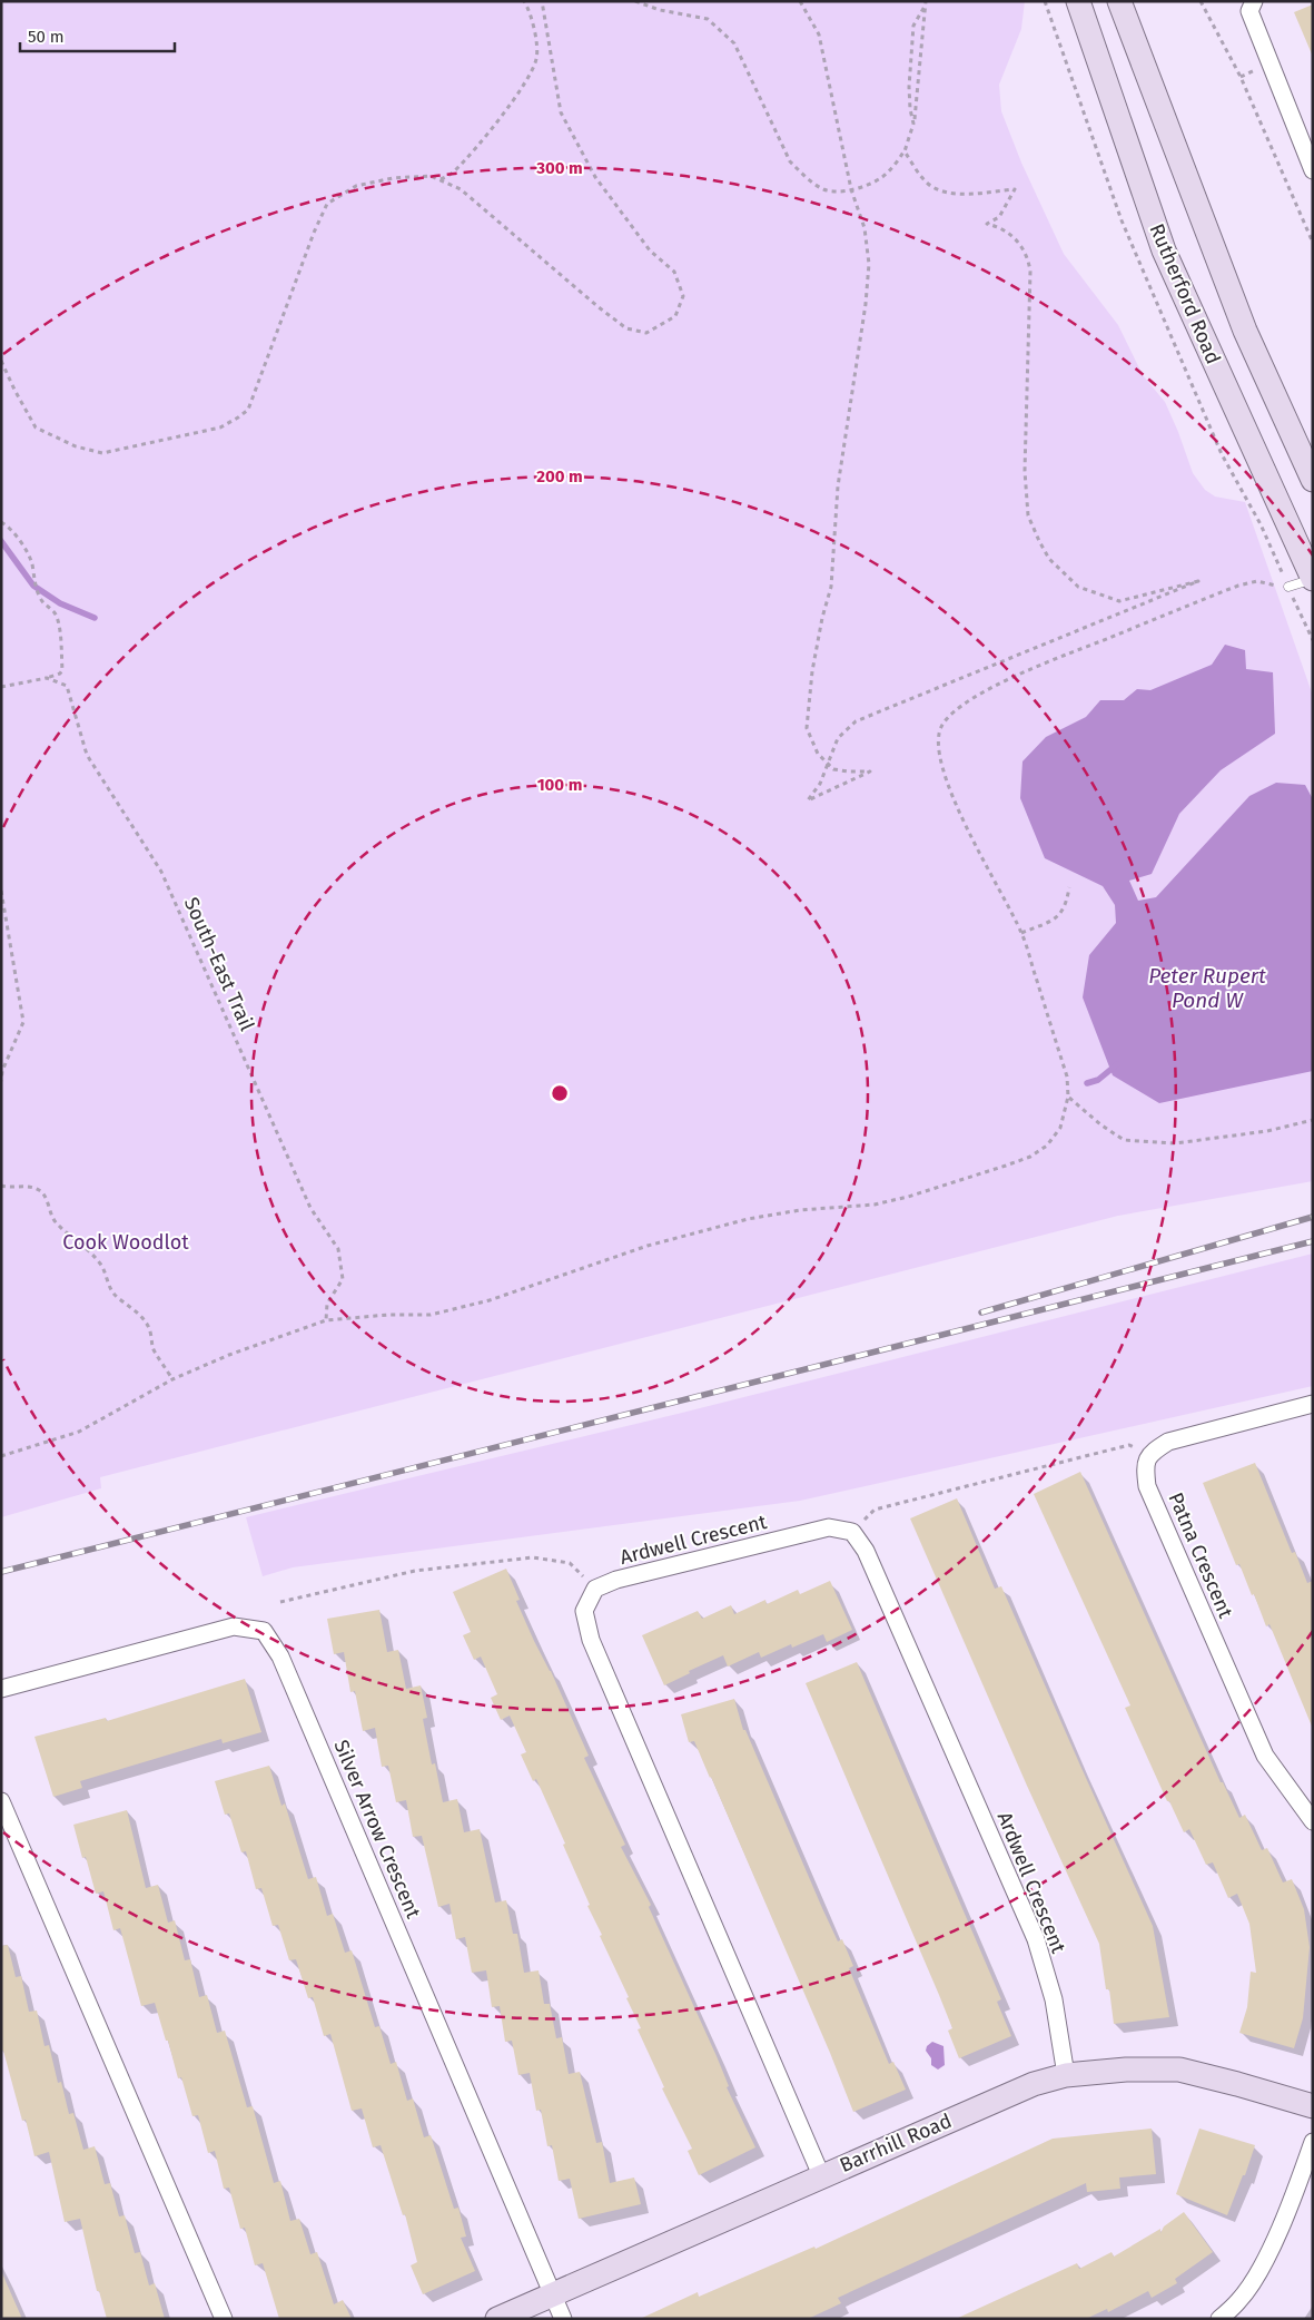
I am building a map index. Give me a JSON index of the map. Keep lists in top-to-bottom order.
{
  "streets": {
    "main road": ["Rutherford Road", "Barrhill Road"],
    "street": ["Ardwell Crescent", "Patna Crescent", "Silver Arrow Crescent"],
    "path": ["South-East Trail"]
  },
  "crossings": [
    ["Ardwell Crescent", "Barrhill Road"],
    ["Silver Arrow Crescent", "Barrhill Road"]
  ],
  "water": ["Peter Rupert Pond W"],
  "parks": ["Cook Woodlot"],
  "scale_bar": "50 m",
  "rings": ["300 m", "200 m", "100 m"]
}
